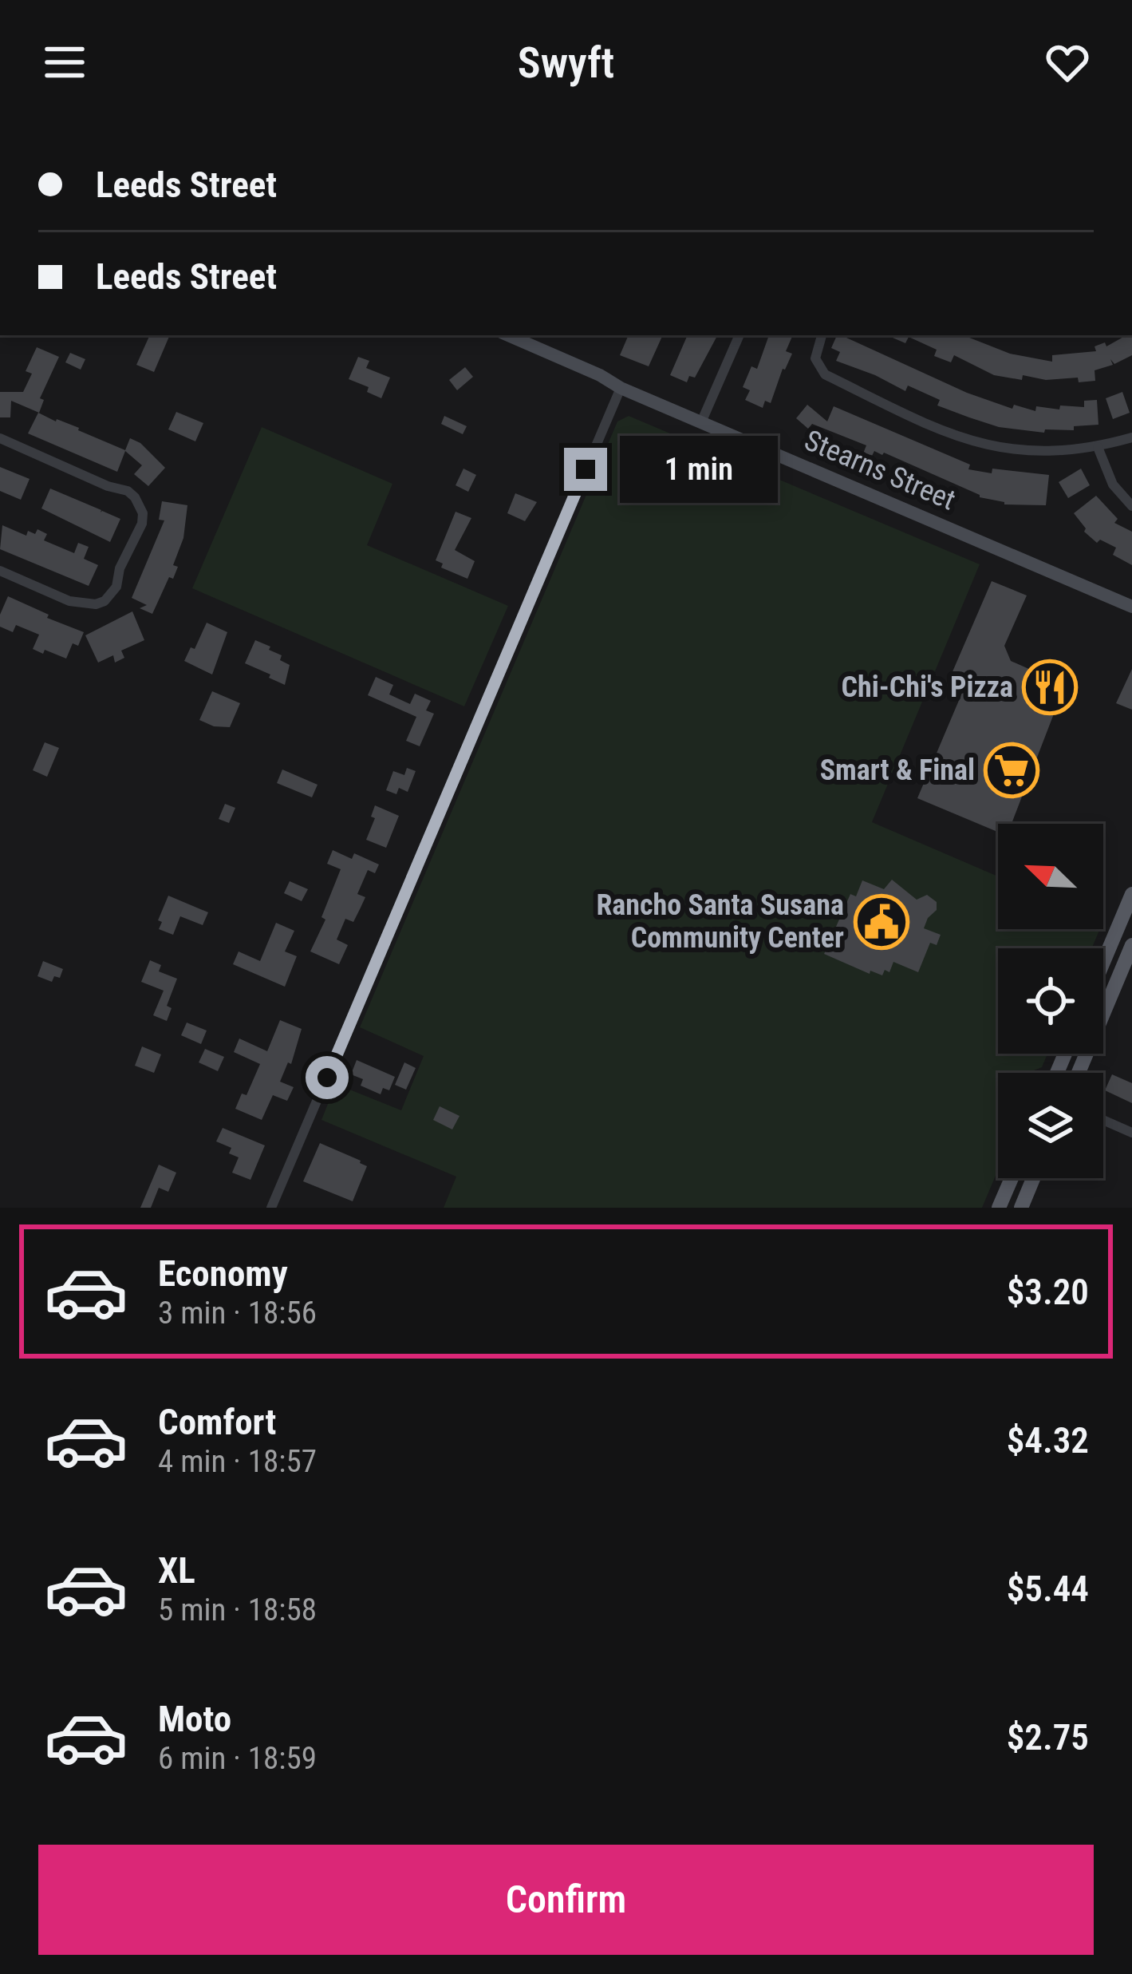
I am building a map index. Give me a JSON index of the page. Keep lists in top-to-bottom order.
{
  "streets": {
    "main road": ["Stearns Street"]
  },
  "places": {
    "restaurant": ["Chi-Chi's Pizza"],
    "supermarket": ["Smart & Final"],
    "public building": ["Rancho Santa Susana Community Center"]
  },
  "north": "top left",
  "page": {
    "header": "Swyft",
    "banner": ["Leeds Street", "Leeds Street"],
    "bubble": "1 min",
    "list": [
      {
        "name": "Economy",
        "note": "3 min · 18:56",
        "value": "$3.20"
      },
      {
        "name": "Comfort",
        "note": "4 min · 18:57",
        "value": "$4.32"
      },
      {
        "name": "XL",
        "note": "5 min · 18:58",
        "value": "$5.44"
      },
      {
        "name": "Moto",
        "note": "6 min · 18:59",
        "value": "$2.75"
      }
    ],
    "buttons": "Confirm"
  }
}
